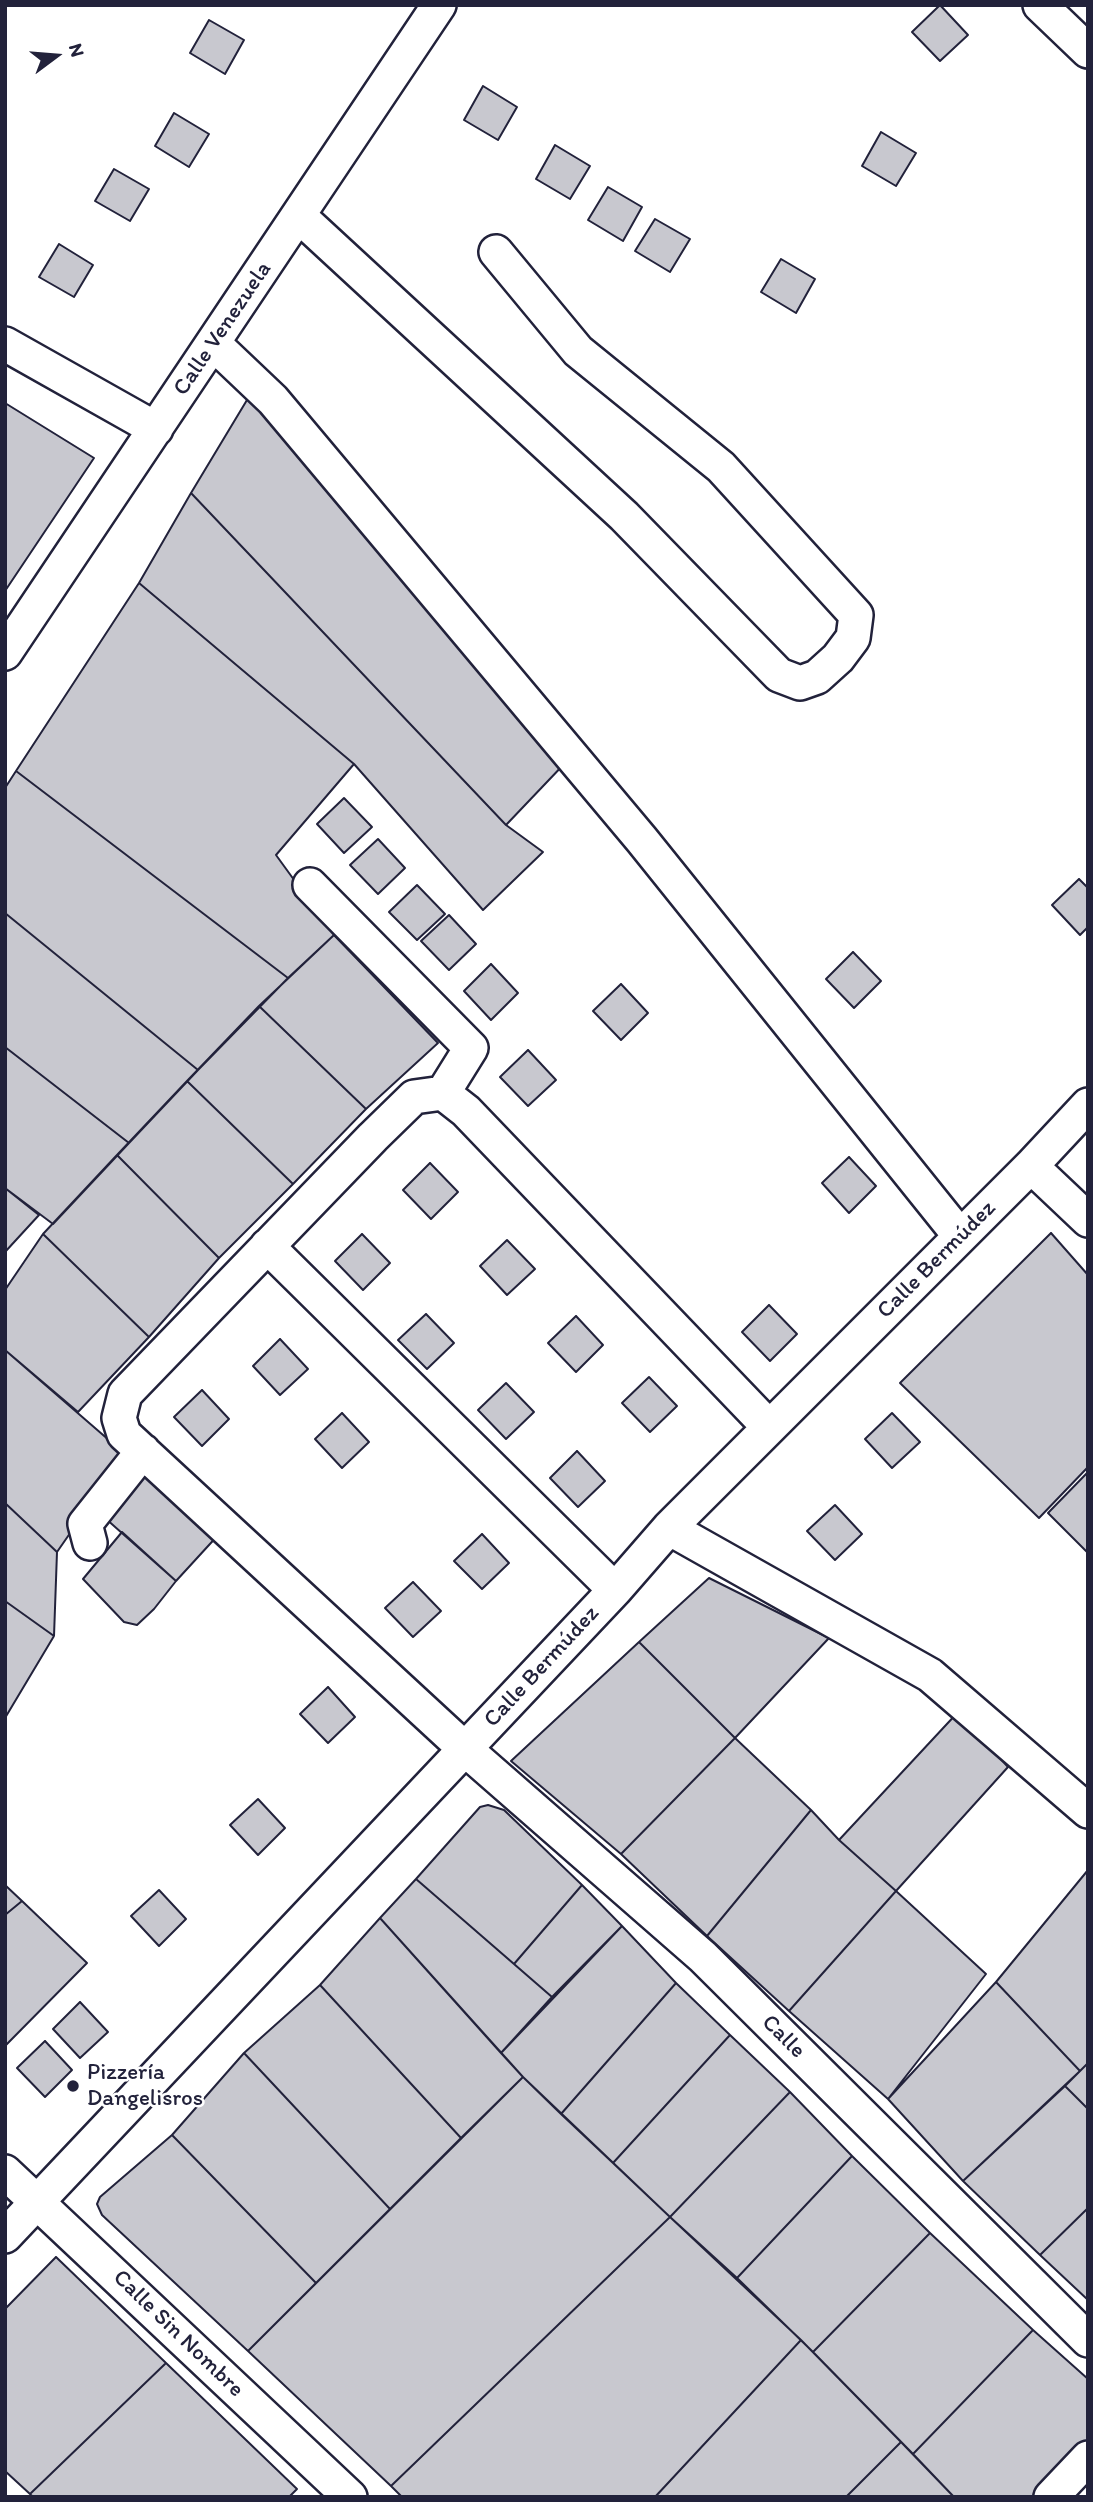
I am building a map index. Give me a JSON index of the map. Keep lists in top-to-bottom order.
{
  "streets": {
    "street": [
      "Calle Venezuela",
      "Calle Bermúdez",
      "Calle",
      "Calle Sin Nombre"
    ]
  },
  "crossings": [
    ["Calle Bermúdez", "Calle"],
    ["Calle Bermúdez", "Calle Sin Nombre"]
  ],
  "places": ["Pizzería Dangelisros"],
  "north": "right"
}
